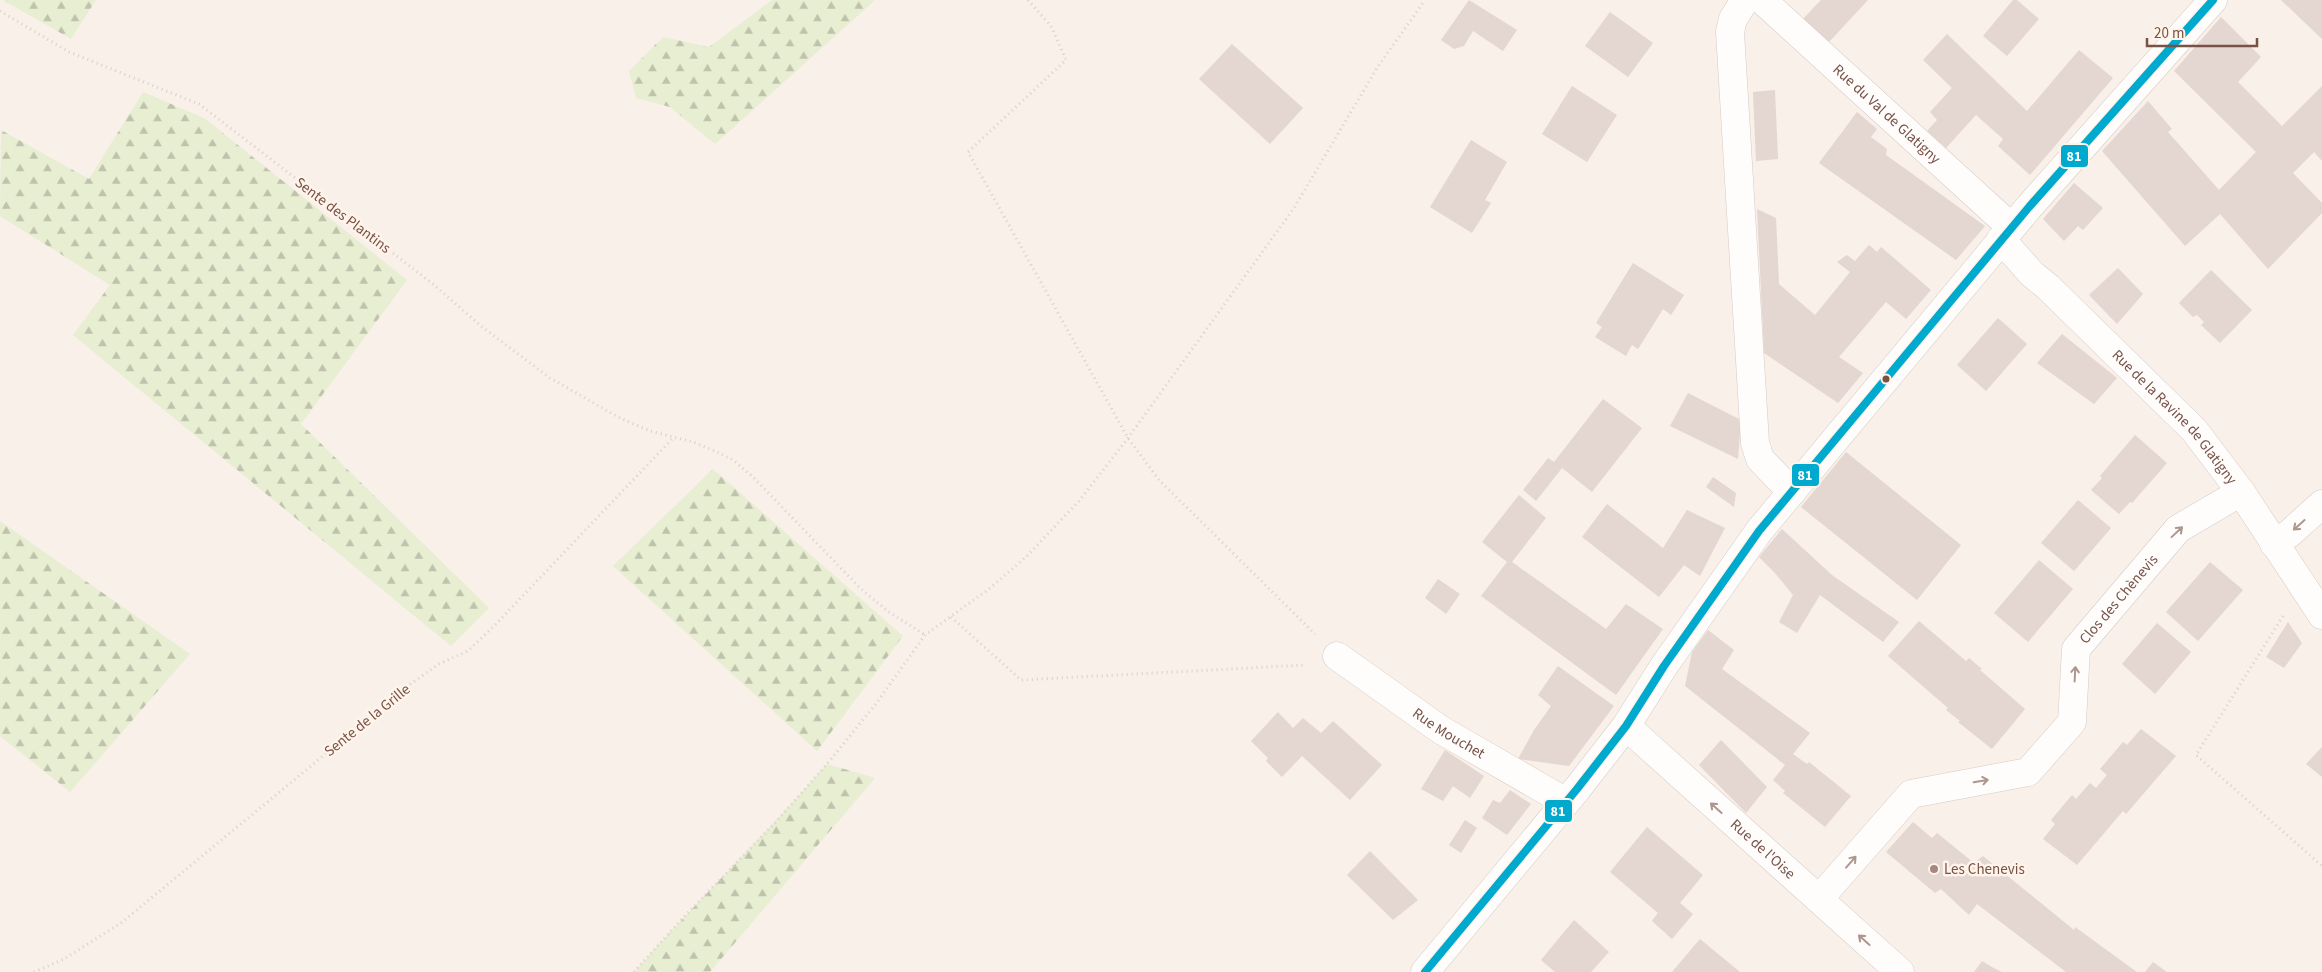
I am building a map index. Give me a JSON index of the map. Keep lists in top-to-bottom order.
{
  "streets": {
    "street": [
      "Rue du Val de Glatigny",
      "Rue de la Ravine de Glatigny",
      "Clos des Chènevis",
      "Rue Mouchet",
      "Rue de l'Oise"
    ],
    "path": ["Sente des Plantins", "Sente de la Grille"]
  },
  "crossings": [
    ["Rue du Val de Glatigny", "Rue de la Ravine de Glatigny"],
    ["Sente des Plantins", "Sente de la Grille"],
    ["Rue de la Ravine de Glatigny", "Clos des Chènevis"],
    ["Clos des Chènevis", "Rue de l'Oise"]
  ],
  "one_way": ["Clos des Chènevis", "Rue de l'Oise"],
  "places": ["Les Chenevis"],
  "lines": ["transit line 81"],
  "scale_bar": "20 m"
}
